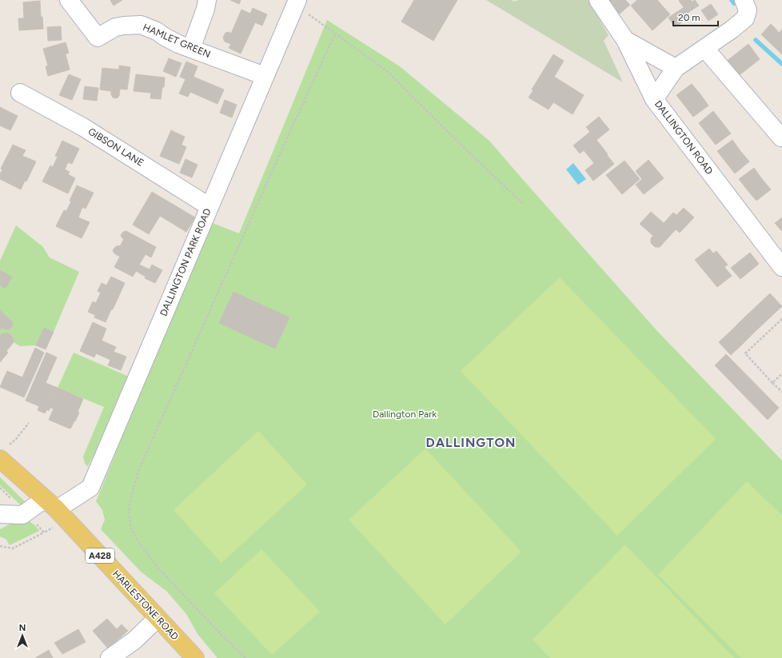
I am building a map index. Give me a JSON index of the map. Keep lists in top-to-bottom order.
{
  "streets": {
    "main road": ["A428", "HARLESTONE ROAD"],
    "street": [
      "HAMLET GREEN",
      "DALLINGTON ROAD",
      "GIBSON LANE",
      "DALLINGTON PARK ROAD"
    ]
  },
  "crossings": [
    ["HAMLET GREEN", "DALLINGTON PARK ROAD"],
    ["GIBSON LANE", "DALLINGTON PARK ROAD"],
    ["DALLINGTON PARK ROAD", "HARLESTONE ROAD"]
  ],
  "districts": ["DALLINGTON"],
  "parks": ["Dallington Park"],
  "scale_bar": "20 m",
  "north": "top"
}
